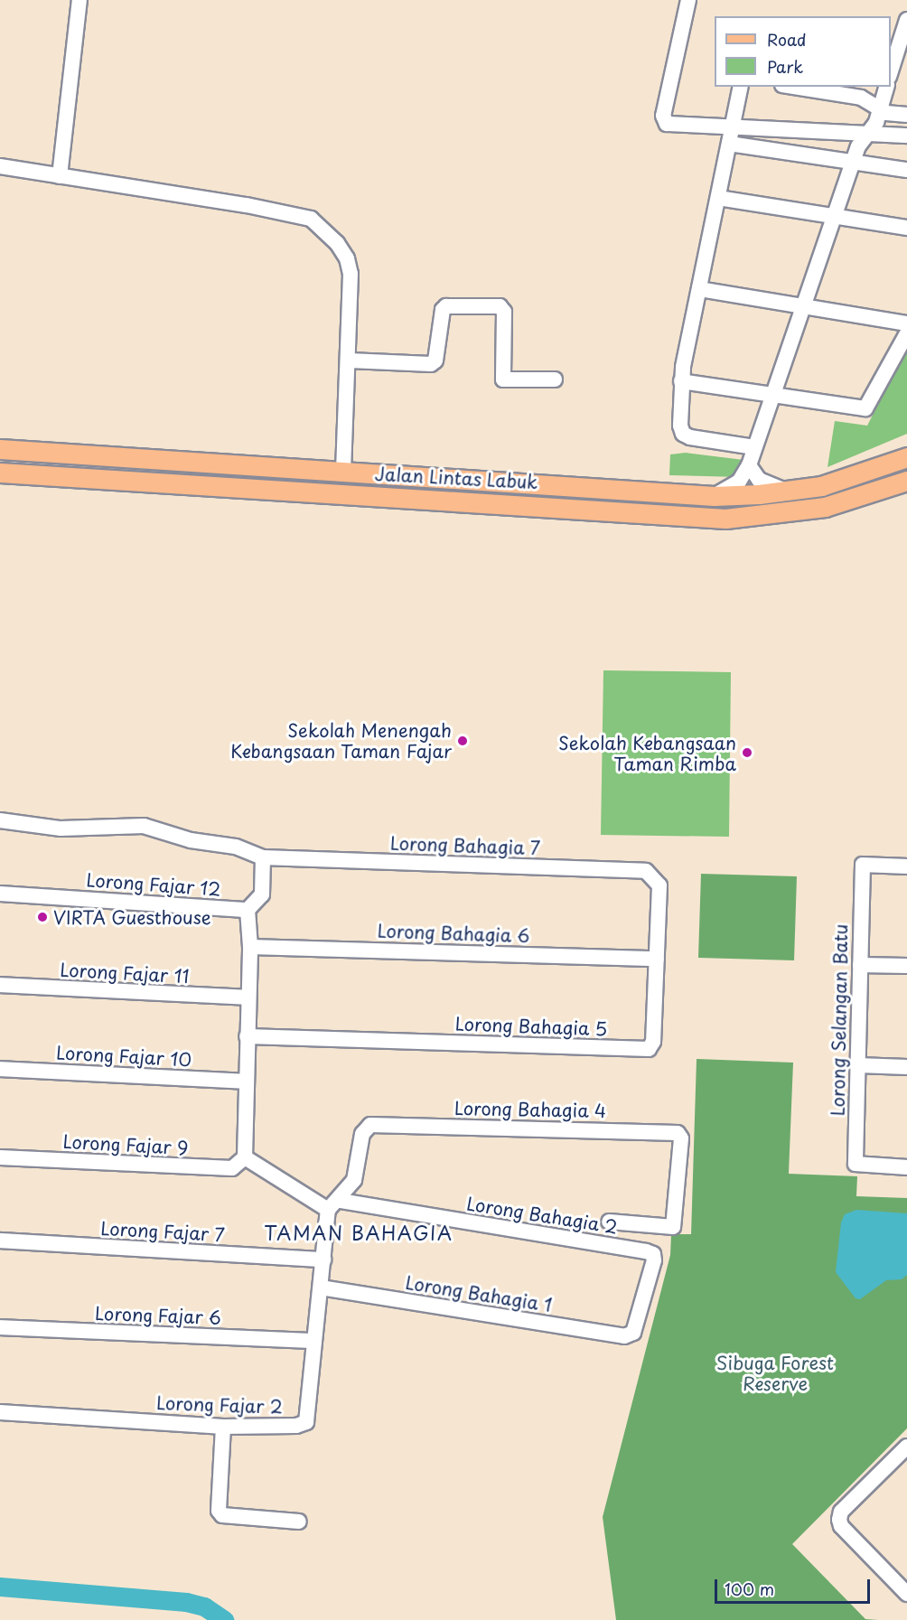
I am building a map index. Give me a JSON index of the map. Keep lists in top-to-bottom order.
{
  "streets": {
    "main road": ["Jalan Lintas Labuk"],
    "street": [
      "Lorong Bahagia 7",
      "Lorong Fajar 12",
      "Lorong Bahagia 6",
      "Lorong Fajar 11",
      "Lorong Selangan Batu",
      "Lorong Bahagia 5",
      "Lorong Fajar 10",
      "Lorong Bahagia 4",
      "Lorong Fajar 9",
      "Lorong Bahagia 2",
      "Lorong Fajar 7",
      "Lorong Bahagia 1",
      "Lorong Fajar 6",
      "Lorong Fajar 2"
    ]
  },
  "crossings": [
    ["Lorong Bahagia 7", "Lorong Bahagia 5"],
    ["Lorong Bahagia 6", "Lorong Bahagia 5"],
    ["Lorong Bahagia 4", "Lorong Bahagia 2"],
    ["Lorong Bahagia 4", "Lorong Fajar 2"],
    ["Lorong Bahagia 2", "Lorong Bahagia 1"],
    ["Lorong Bahagia 2", "Lorong Fajar 2"],
    ["Lorong Fajar 7", "Lorong Fajar 2"],
    ["Lorong Bahagia 1", "Lorong Fajar 2"],
    ["Lorong Fajar 6", "Lorong Fajar 2"]
  ],
  "districts": ["TAMAN BAHAGIA"],
  "parks": ["Sibuga Forest Reserve"],
  "places": ["Sekolah Menengah Kebangsaan Taman Fajar", "Sekolah Kebangsaan Taman Rimba", "VIRTA Guesthouse"],
  "legend": ["Road", "Park"],
  "scale_bar": "100 m"
}
